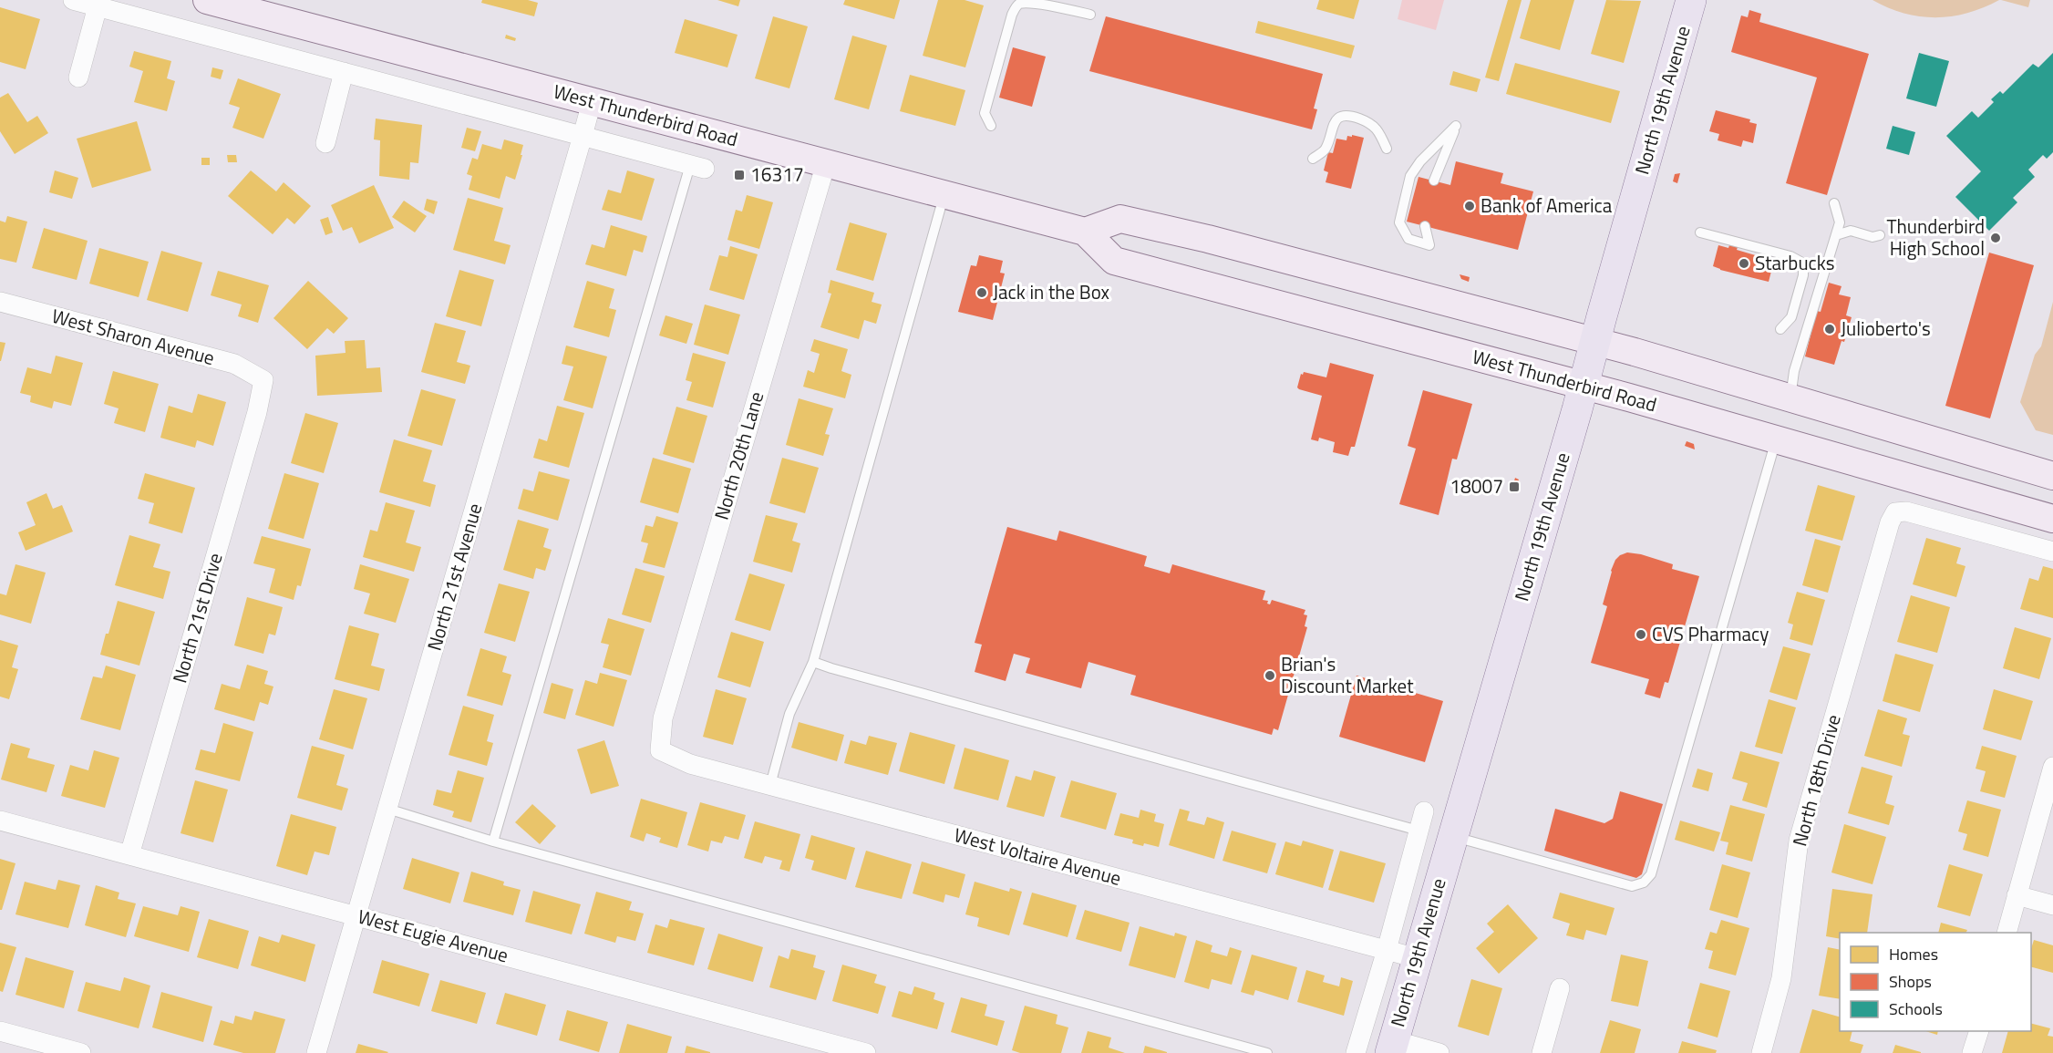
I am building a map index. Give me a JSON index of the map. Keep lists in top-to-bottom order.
{
  "streets": {
    "main road": ["North 19th Avenue", "West Thunderbird Road"],
    "street": [
      "West Sharon Avenue",
      "North 20th Lane",
      "North 21st Avenue",
      "North 21st Drive",
      "North 18th Drive",
      "West Voltaire Avenue",
      "West Eugie Avenue"
    ]
  },
  "crossings": [
    ["North 19th Avenue", "West Thunderbird Road"],
    ["North 19th Avenue", "West Voltaire Avenue"],
    ["West Thunderbird Road", "North 20th Lane"],
    ["West Thunderbird Road", "North 21st Avenue"],
    ["West Sharon Avenue", "North 21st Drive"],
    ["North 20th Lane", "West Voltaire Avenue"],
    ["North 21st Avenue", "West Eugie Avenue"],
    ["North 21st Drive", "West Eugie Avenue"]
  ],
  "places": {
    "transit": ["16317", "18007"],
    "other": [
      "Bank of America",
      "Thunderbird High School",
      "Starbucks",
      "Jack in the Box",
      "Julioberto's",
      "CVS Pharmacy",
      "Brian's Discount Market"
    ]
  },
  "legend": ["Homes", "Shops", "Schools"]
}
